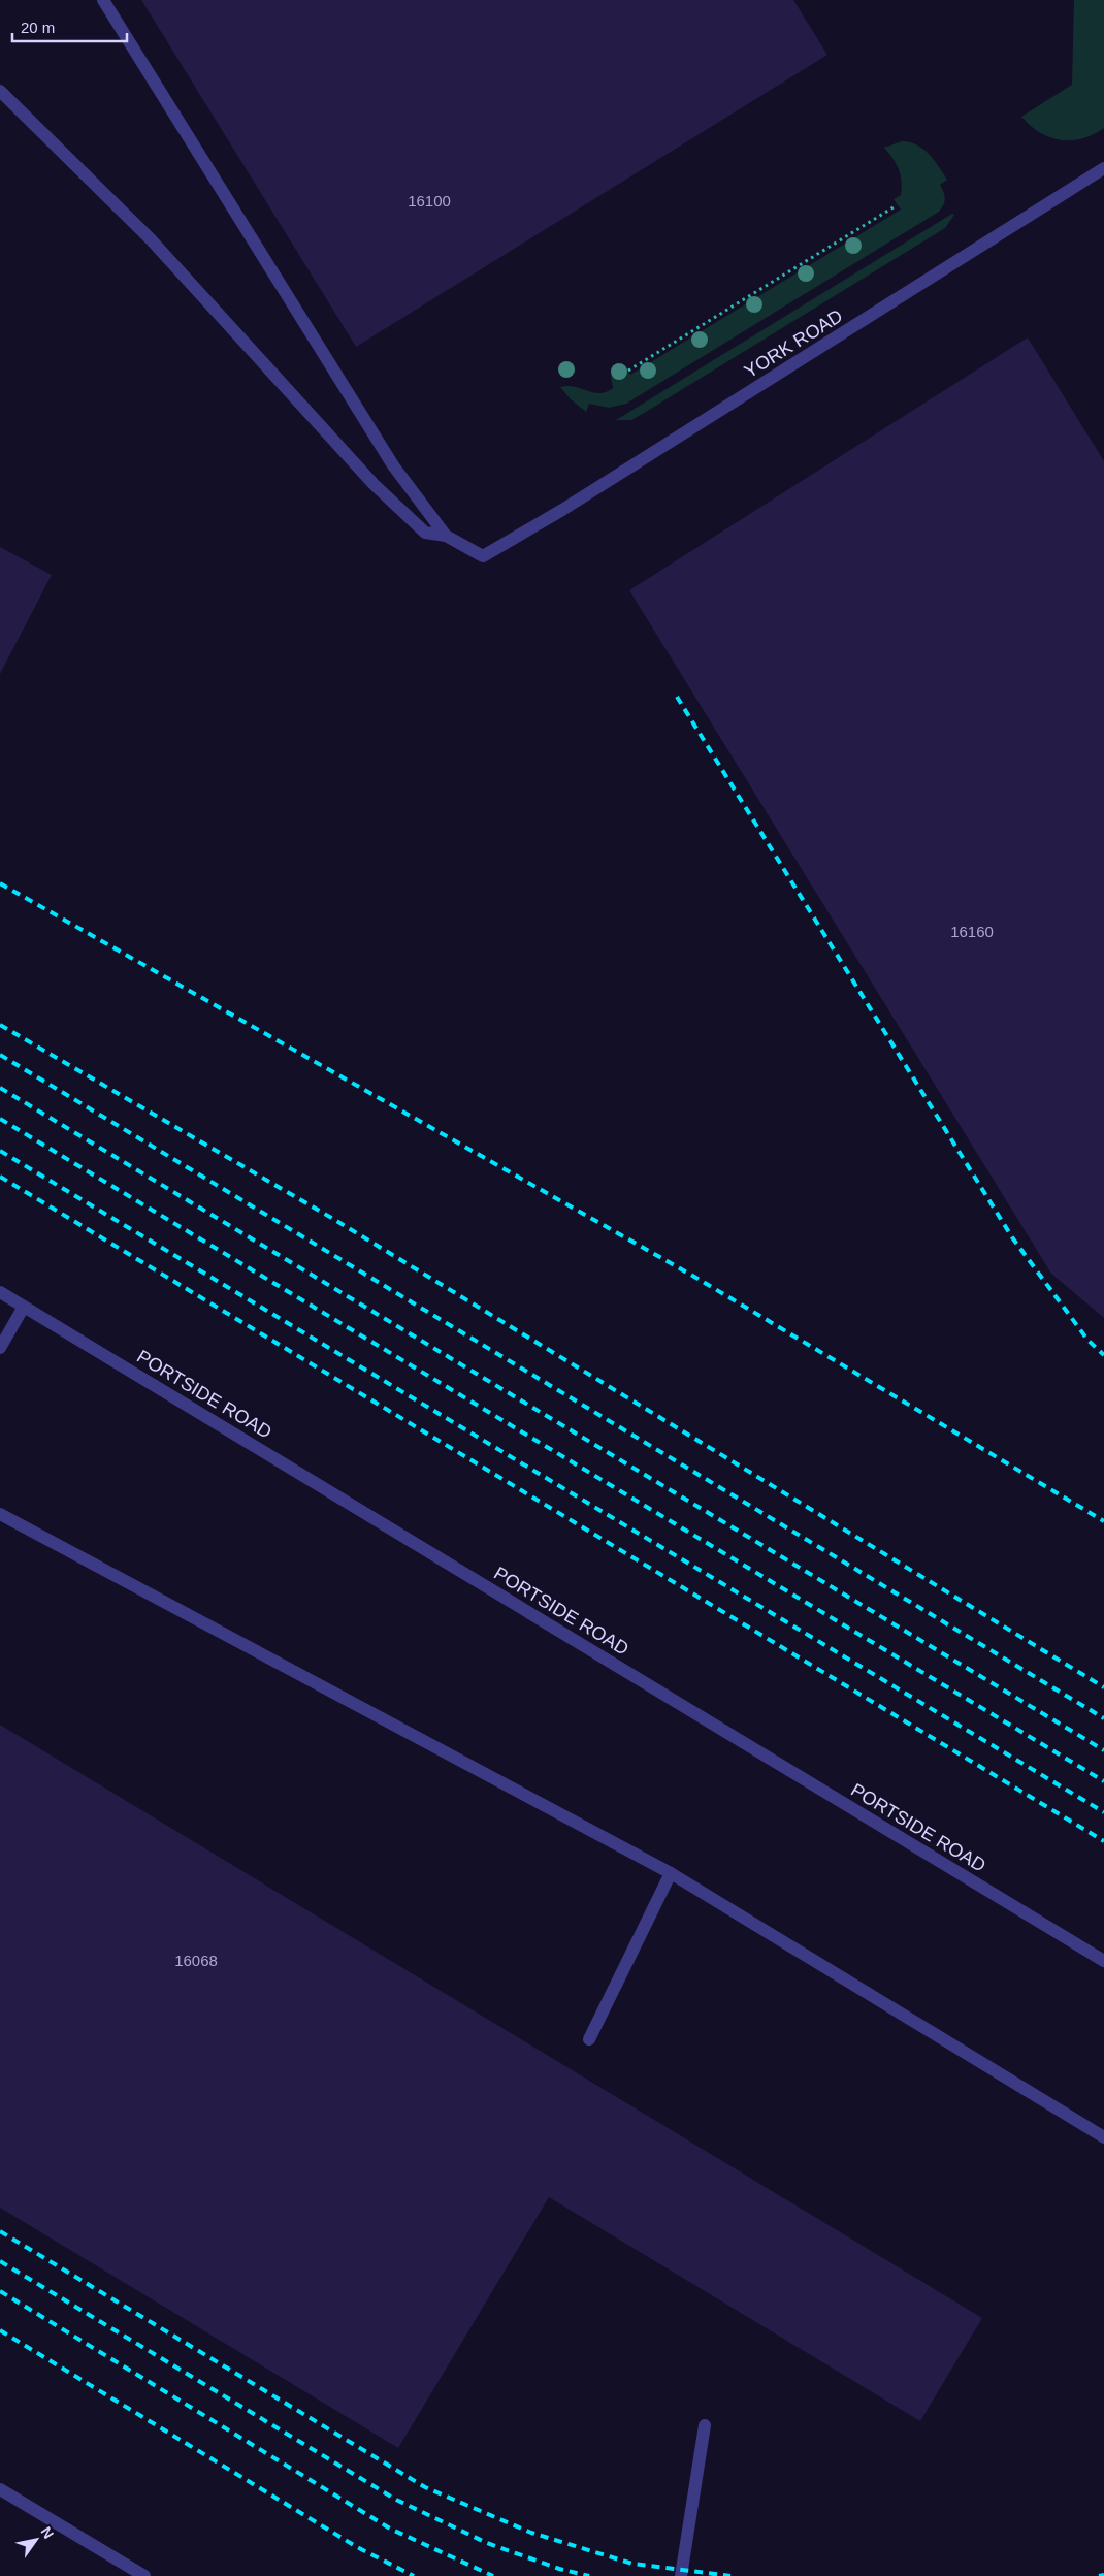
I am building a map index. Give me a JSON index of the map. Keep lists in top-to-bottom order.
{
  "streets": {
    "street": ["YORK ROAD", "PORTSIDE ROAD"]
  },
  "house_numbers": ["16100", "16160", "16068"],
  "scale_bar": "20 m",
  "north": "top right"
}
